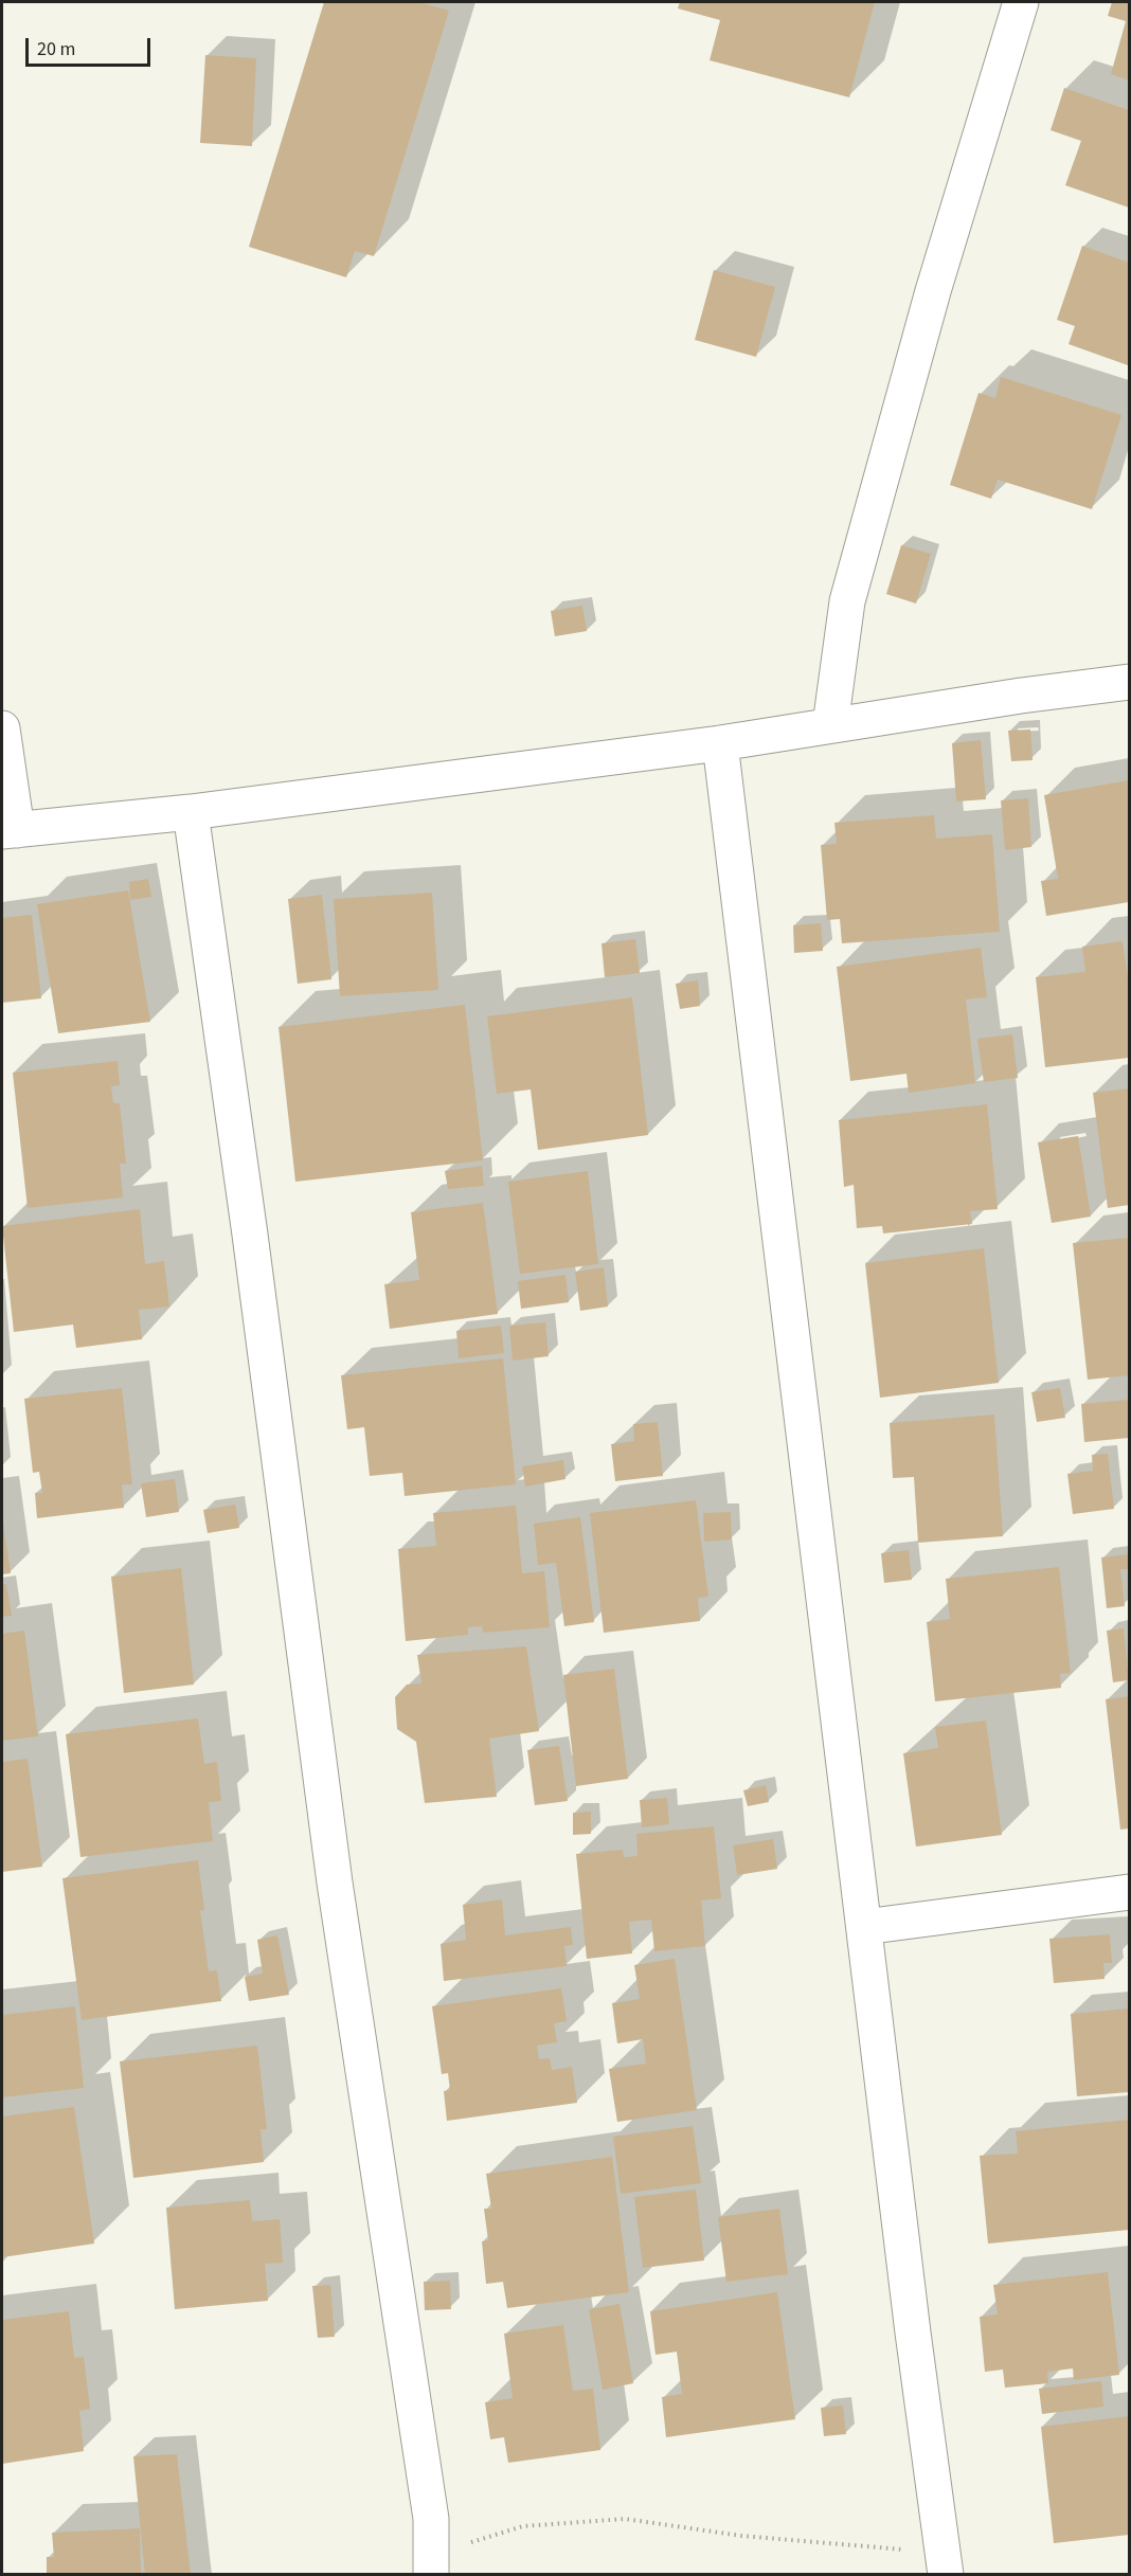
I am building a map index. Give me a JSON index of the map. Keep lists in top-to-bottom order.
{
  "scale_bar": "20 m"
}
